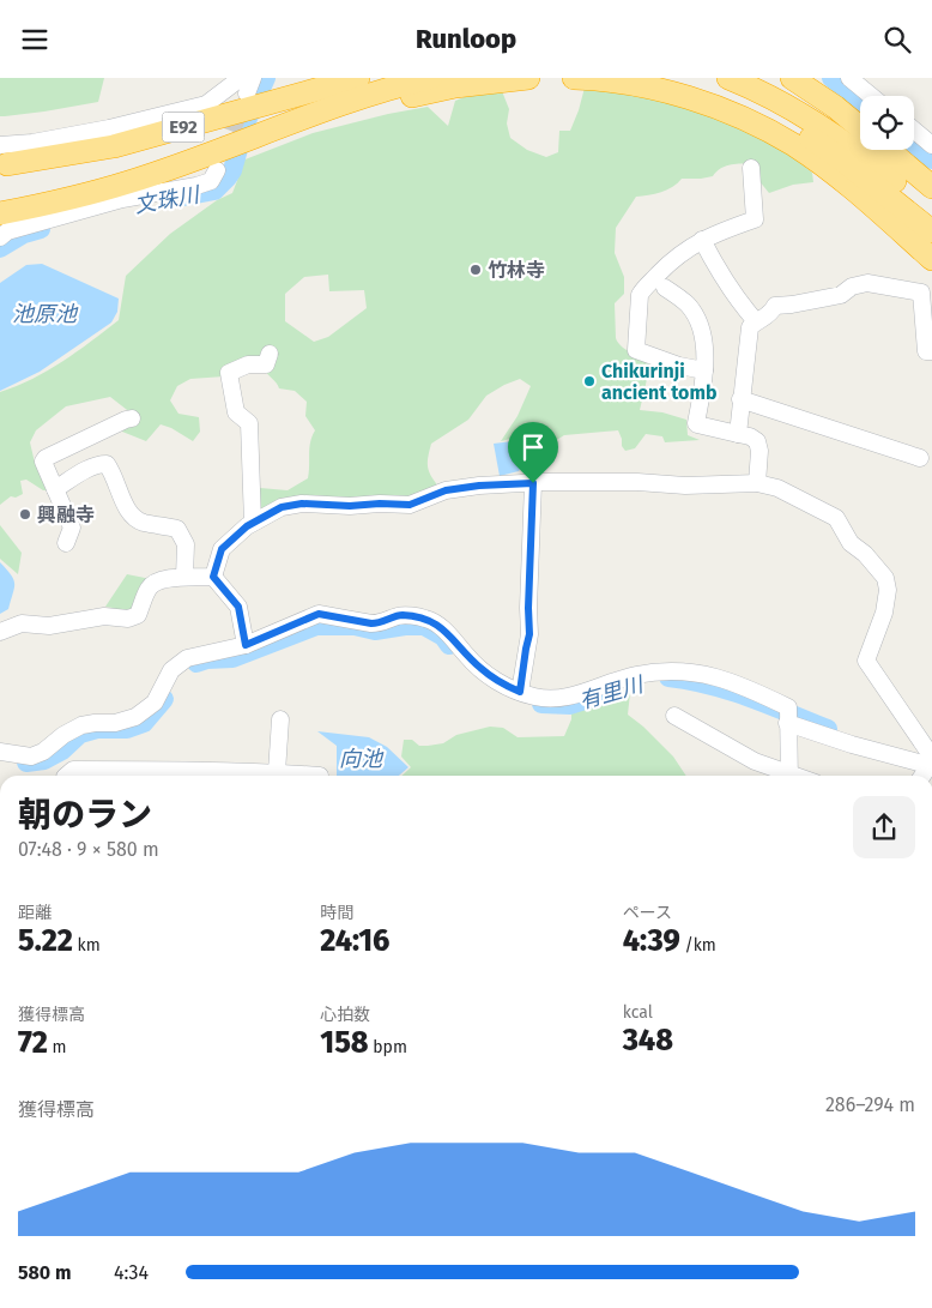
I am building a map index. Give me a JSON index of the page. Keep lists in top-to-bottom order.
{
  "streets": {
    "highway": ["E92"]
  },
  "water": [
    "文珠川",
    "池原池",
    "有里川",
    "向池"
  ],
  "places": ["竹林寺", "Chikurinji ancient tomb", "興融寺"],
  "page": {
    "header": "Runloop",
    "heading": ["朝のラン", "07:48 · 9 × 580 m"],
    "stats": [
      ["距離", "5.22 km"],
      ["時間", "24:16"],
      ["ペース", "4:39 /km"],
      ["獲得標高", "72 m"],
      ["心拍数", "158 bpm"],
      ["kcal", "348"]
    ],
    "chart": ["獲得標高", "286–294 m"],
    "list": [
      {
        "name": "580 m",
        "note": "4:34"
      }
    ]
  }
}
